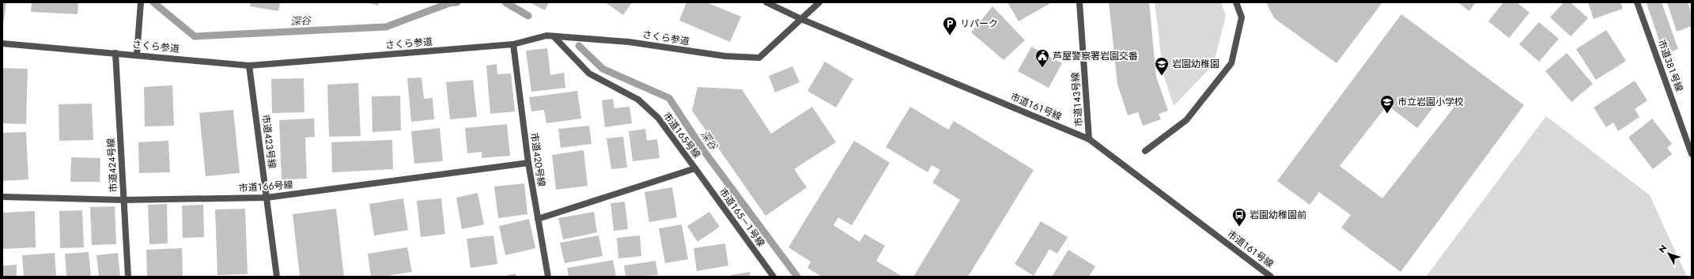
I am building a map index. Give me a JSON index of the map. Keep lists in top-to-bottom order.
{
  "streets": {
    "street": [
      "さくら参道",
      "市道３８１号線",
      "市道１４３号線",
      "市道１６１号線",
      "市道１６５号線",
      "市道４２３号線",
      "市道４２０号線",
      "市道４２４号線",
      "市道１６６号線",
      "市道１６５－１号線"
    ]
  },
  "crossings": [
    ["さくら参道", "市道１６１号線"],
    ["さくら参道", "市道１６５号線"],
    ["さくら参道", "市道４２３号線"],
    ["さくら参道", "市道４２０号線"],
    ["さくら参道", "市道４２４号線"],
    ["市道１４３号線", "市道１６１号線"],
    ["市道１６５号線", "市道４２０号線"],
    ["市道１６５号線", "市道１６５－１号線"],
    ["市道４２３号線", "市道１６６号線"],
    ["市道４２０号線", "市道１６６号線"],
    ["市道４２４号線", "市道１６６号線"]
  ],
  "water": ["深谷"],
  "places": {
    "parking": ["リパーク"],
    "public building": ["芦屋警察署岩園交番"],
    "school or university": ["岩園幼稚園", "市立岩園小学校"],
    "bus stop": ["岩園幼稚園前"]
  },
  "north": "top left"
}
